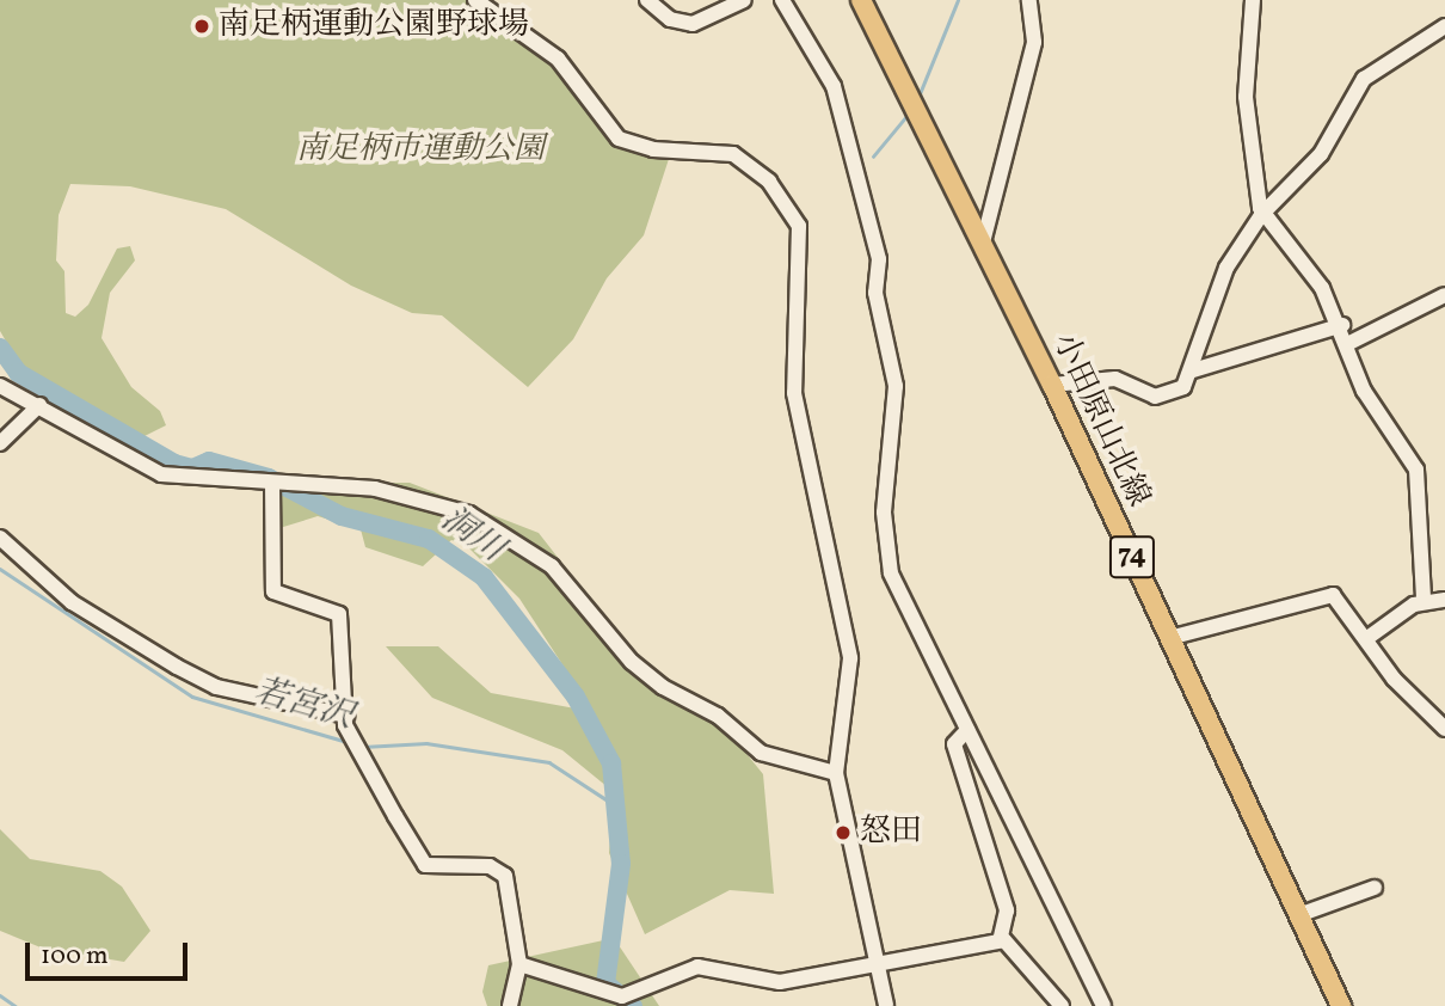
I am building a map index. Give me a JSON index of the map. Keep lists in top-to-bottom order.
{
  "streets": {
    "main road": ["小田原山北線", "74"]
  },
  "water": ["洞川", "若宮沢"],
  "parks": ["南足柄市運動公園"],
  "places": ["南足柄運動公園野球場", "怒田"],
  "scale_bar": "100 m"
}
